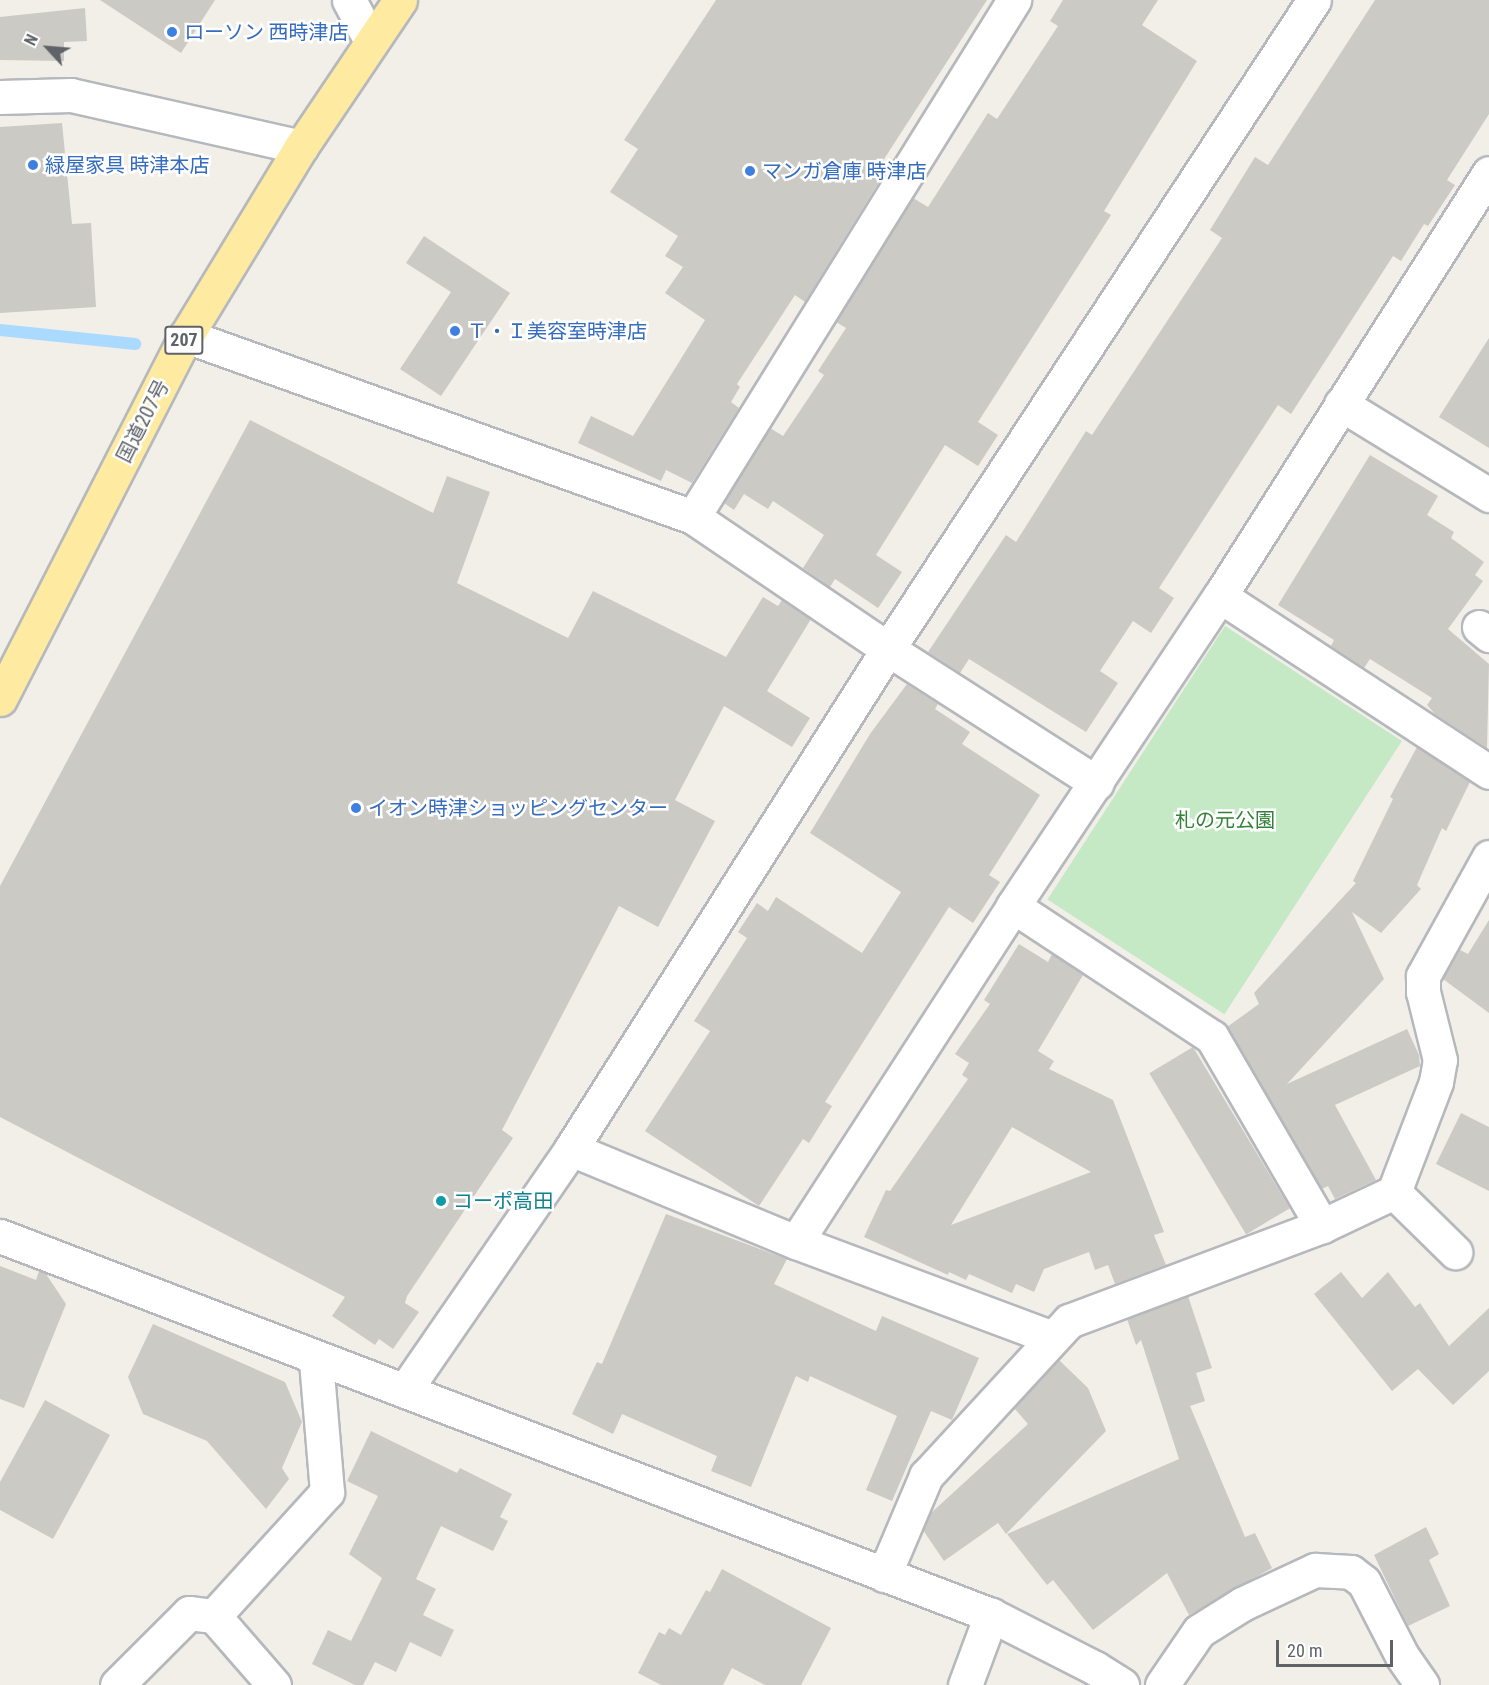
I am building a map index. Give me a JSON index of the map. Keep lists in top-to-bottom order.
{
  "streets": {
    "highway": ["207", "国道207号"]
  },
  "parks": ["札の元公園"],
  "places": [
    "ローソン 西時津店",
    "緑屋家具 時津本店",
    "マンガ倉庫 時津店",
    "Ｔ・Ｉ美容室時津店",
    "イオン時津ショッピングセンター",
    "コーポ高田"
  ],
  "scale_bar": "20 m",
  "north": "top left"
}
